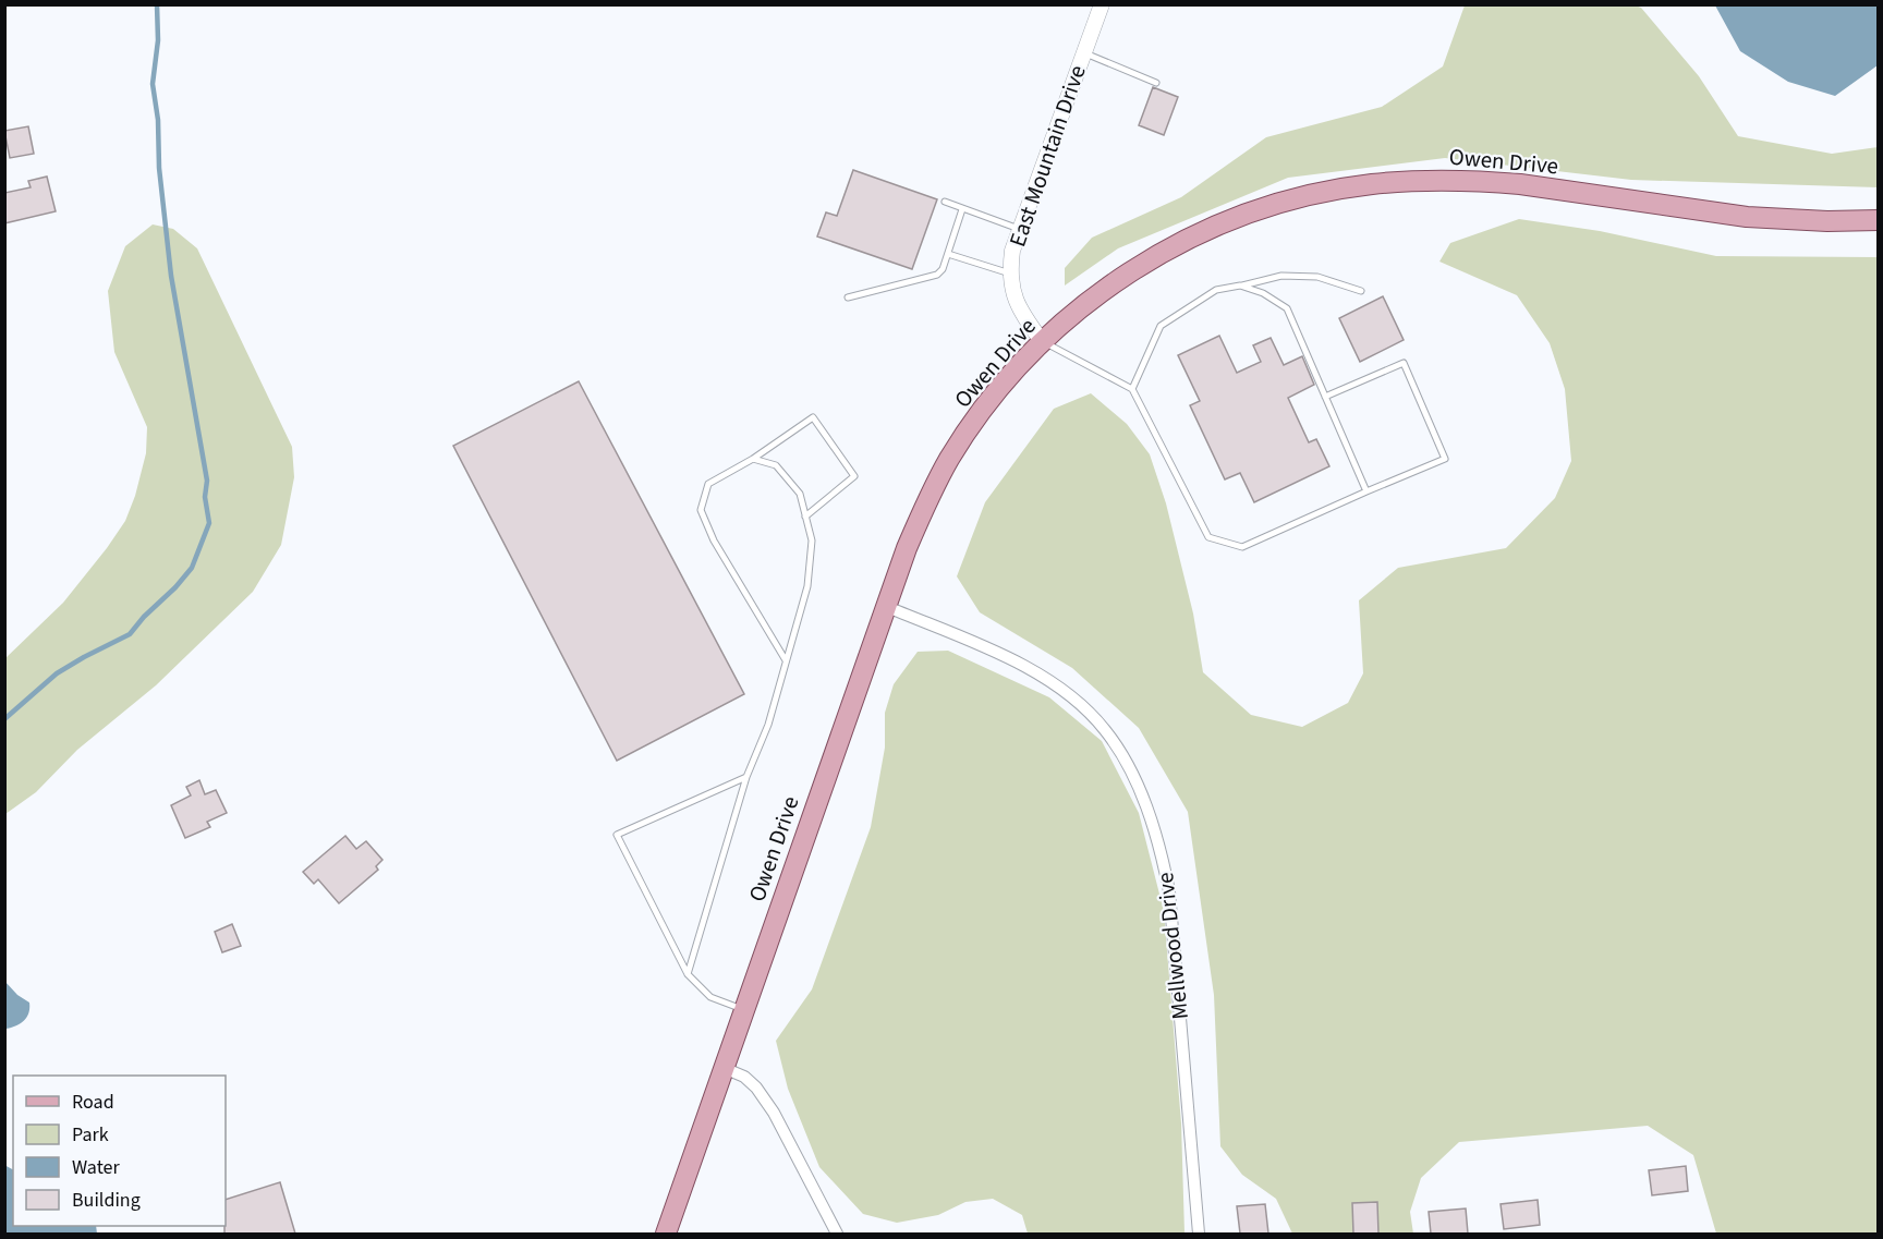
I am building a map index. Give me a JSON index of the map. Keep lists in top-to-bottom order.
{
  "streets": {
    "main road": ["Owen Drive"],
    "street": ["East Mountain Drive", "Mellwood Drive"]
  },
  "crossings": [
    ["East Mountain Drive", "Owen Drive"],
    ["Owen Drive", "Mellwood Drive"]
  ],
  "legend": [
    "Road",
    "Park",
    "Water",
    "Building"
  ]
}
